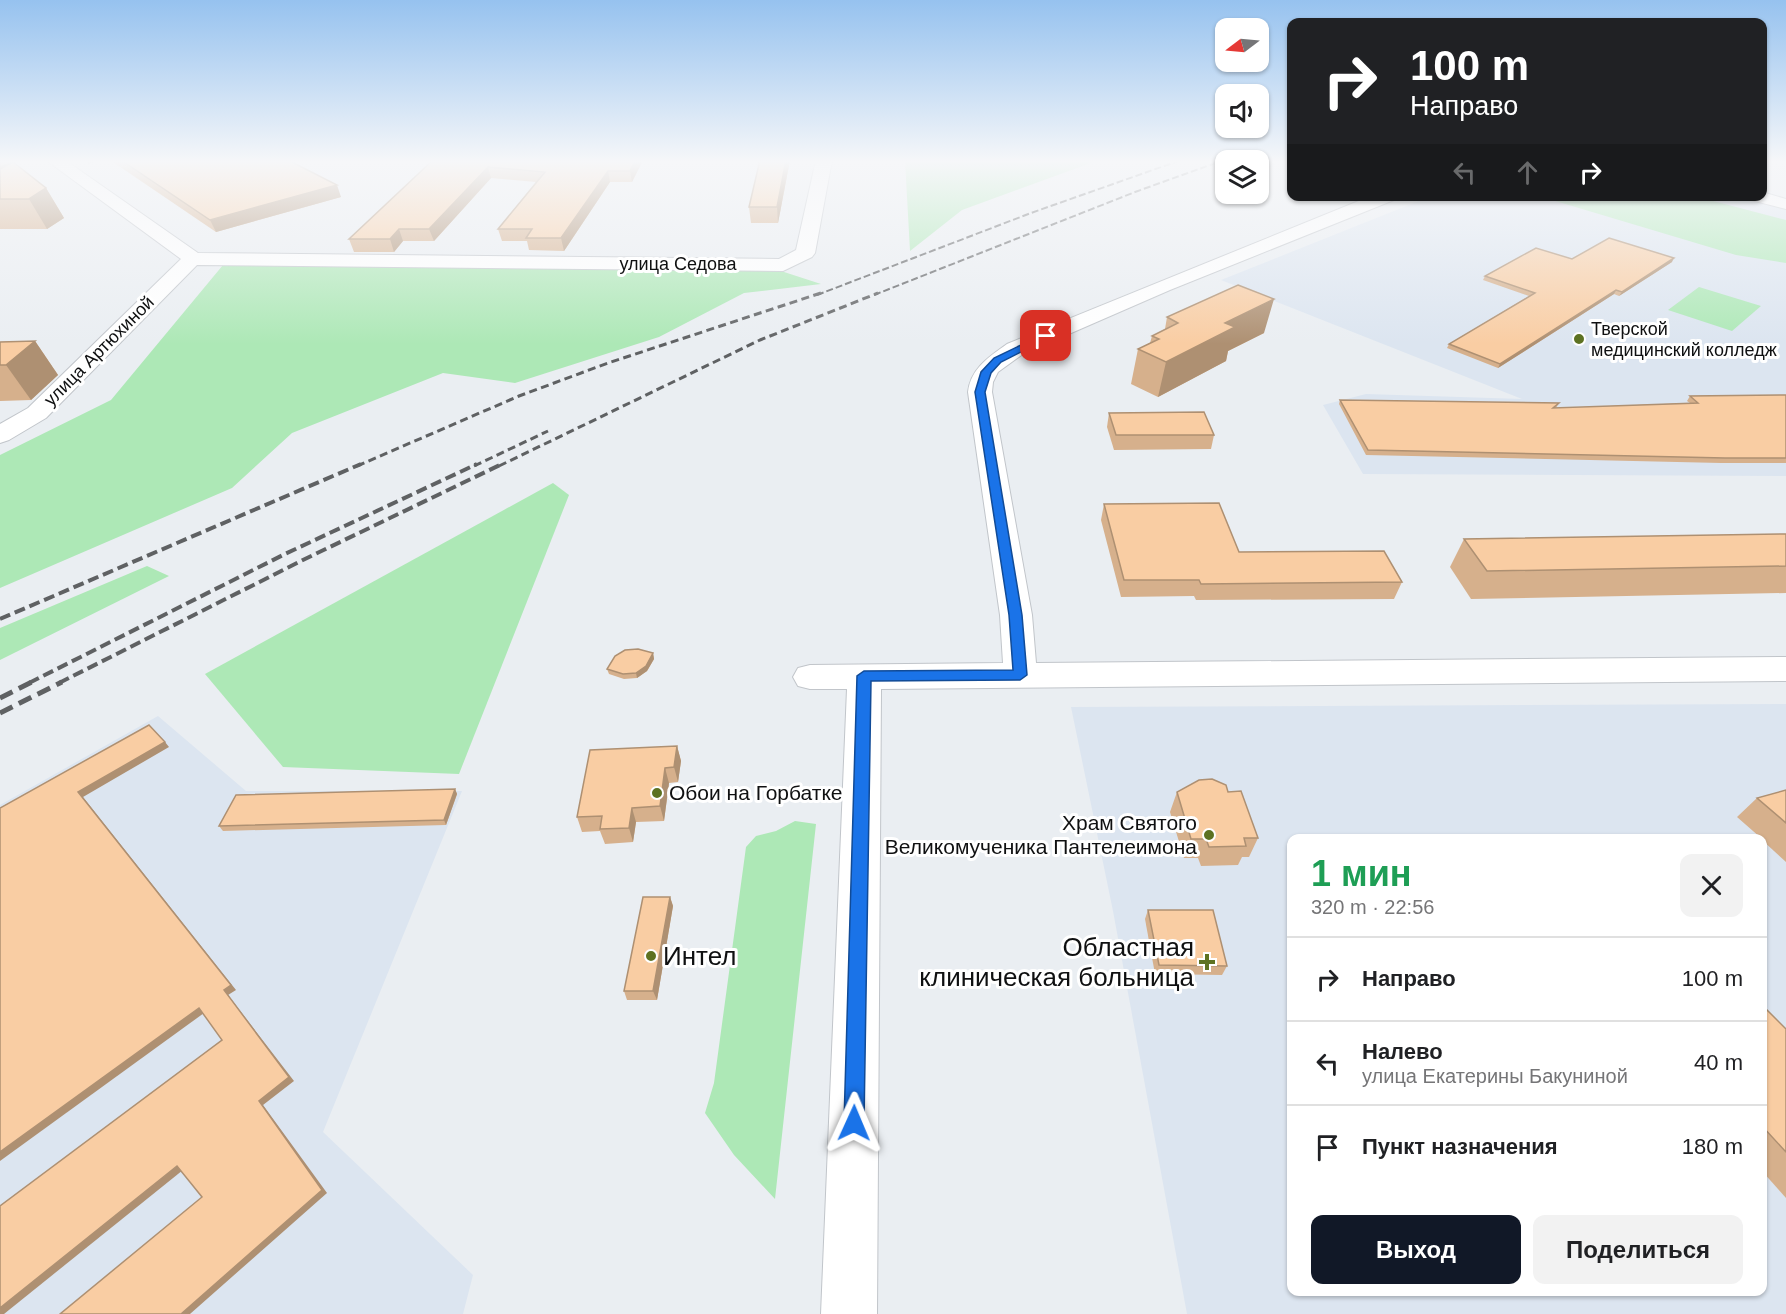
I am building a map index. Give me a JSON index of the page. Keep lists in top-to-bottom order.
{
  "streets": {
    "street": ["улица Седова", "улица Артюхиной"]
  },
  "crossings": [
    ["улица Седова", "улица Артюхиной"]
  ],
  "places": {
    "other": [
      "Тверской медицинский колледж",
      "Обои на Горбатке",
      "Храм Святого Великомученика Пантелеимона",
      "Интел"
    ],
    "health": ["Областная клиническая больница"]
  },
  "north": "left",
  "page": {
    "turn": ["100 m", "Направо"],
    "heading": ["1 мин", "320 m · 22:56"],
    "list": [
      {
        "name": "Направо",
        "value": "100 m"
      },
      {
        "name": "Налево",
        "note": "улица Екатерины Бакуниной",
        "value": "40 m"
      },
      {
        "name": "Пункт назначения",
        "value": "180 m"
      }
    ],
    "buttons": ["Выход", "Поделиться"]
  }
}
